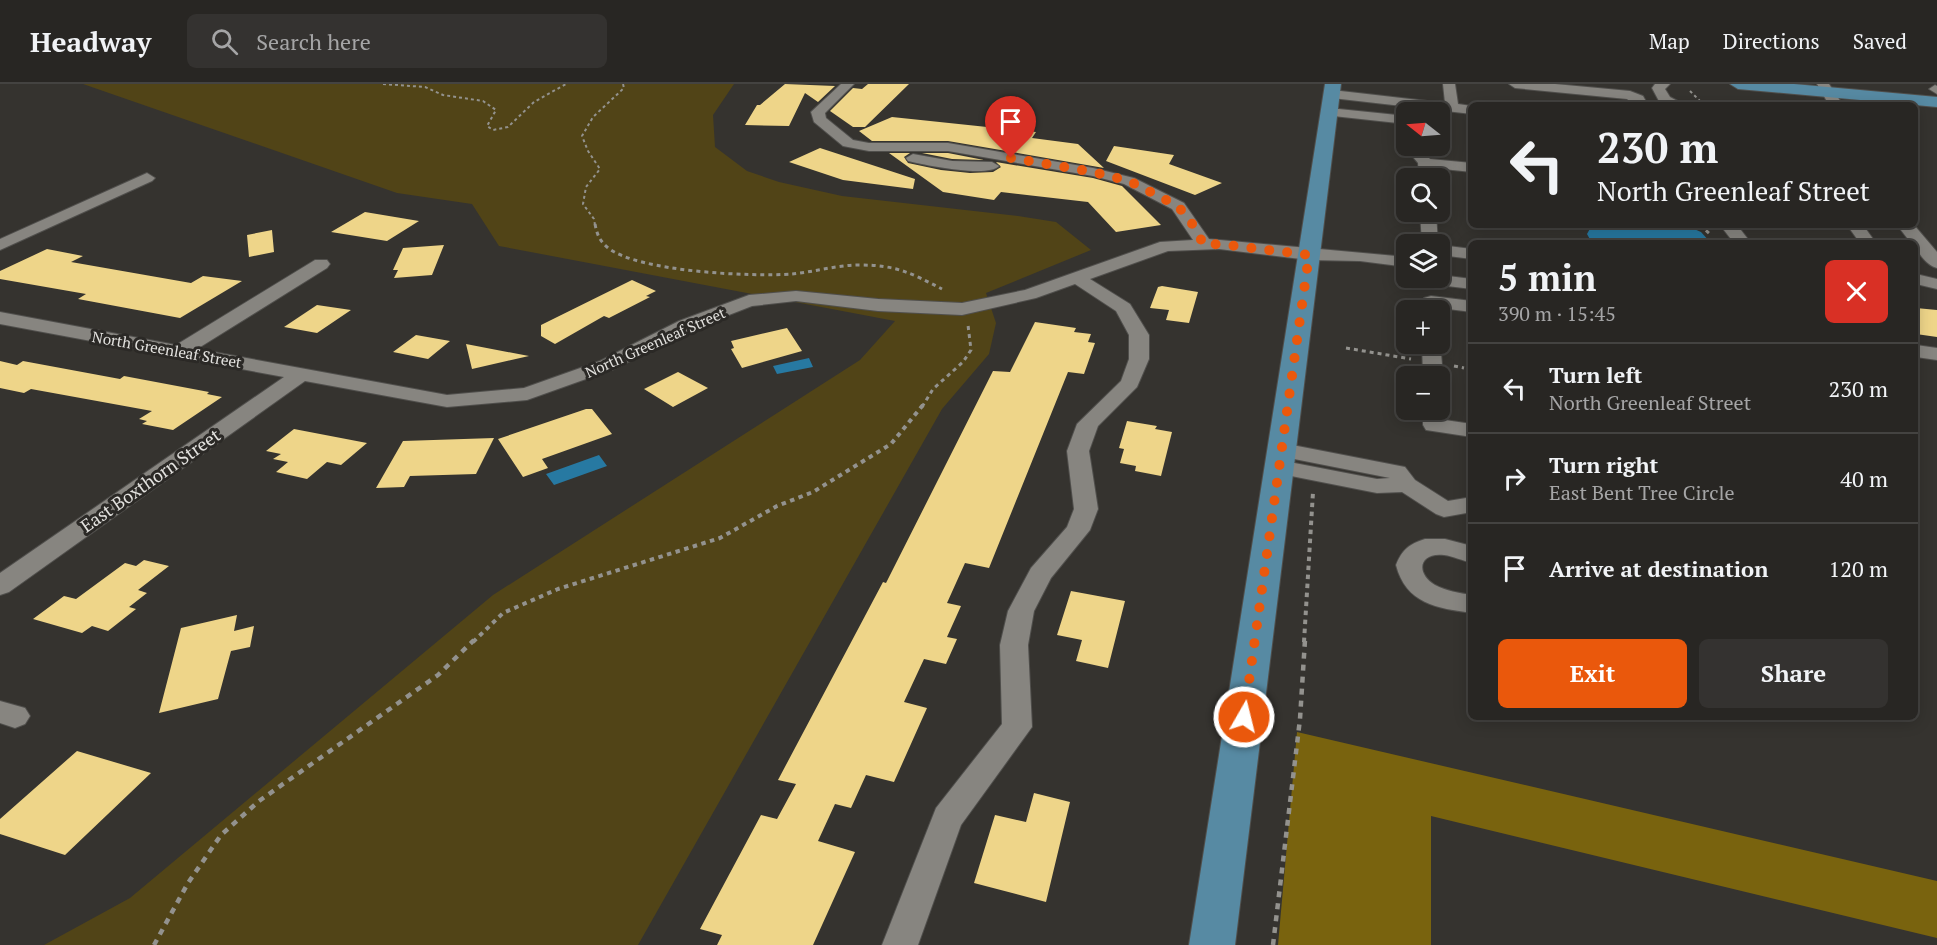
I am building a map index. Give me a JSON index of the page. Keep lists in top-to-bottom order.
{
  "streets": {
    "street": ["North Greenleaf Street", "East Boxthorn Street"]
  },
  "crossings": [
    ["North Greenleaf Street", "East Boxthorn Street"]
  ],
  "north": "left",
  "page": {
    "header": "Headway",
    "search": "Search here",
    "nav": ["Map", "Directions", "Saved"],
    "map_buttons": ["+", "−"],
    "turn": ["230 m", "North Greenleaf Street"],
    "heading": ["5 min", "390 m · 15:45"],
    "list": [
      {
        "name": "Turn left",
        "note": "North Greenleaf Street",
        "value": "230 m"
      },
      {
        "name": "Turn right",
        "note": "East Bent Tree Circle",
        "value": "40 m"
      },
      {
        "name": "Arrive at destination",
        "value": "120 m"
      }
    ],
    "buttons": ["Exit", "Share"]
  }
}
